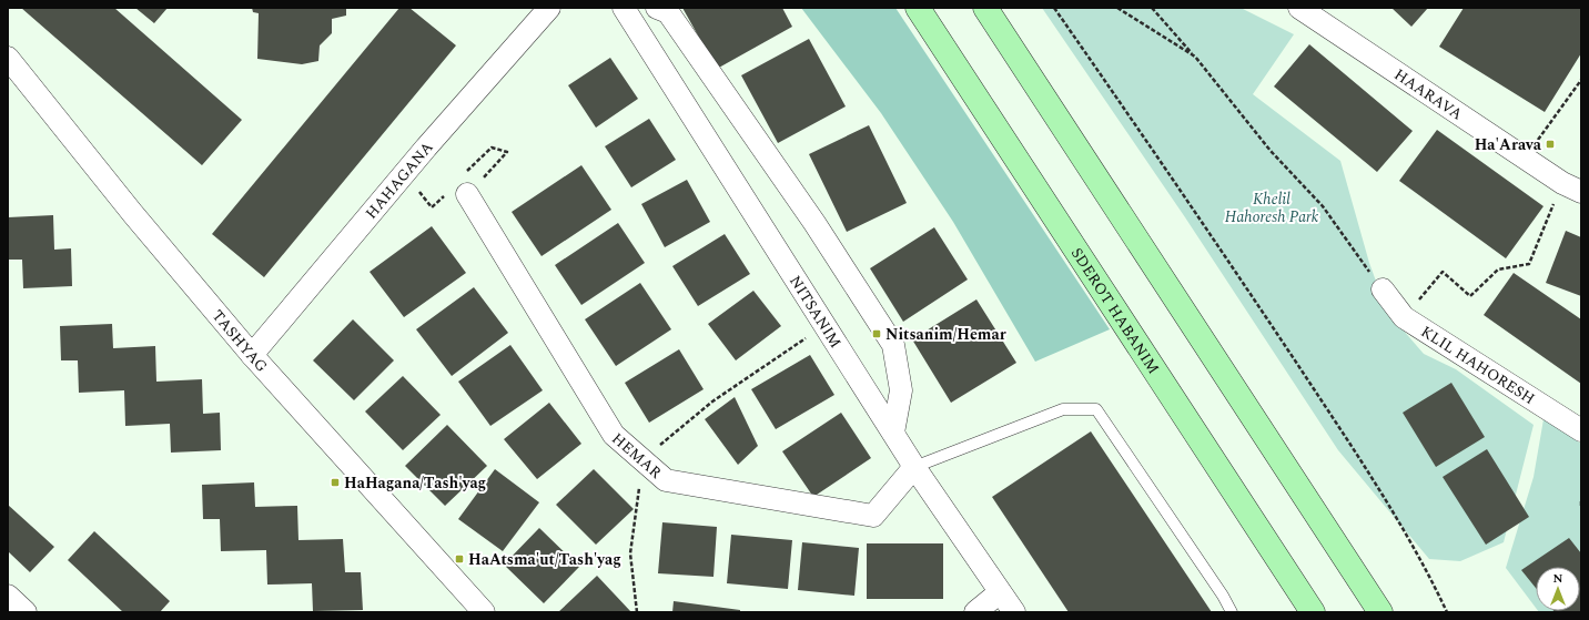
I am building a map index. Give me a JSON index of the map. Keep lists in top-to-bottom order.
{
  "streets": {
    "main road": ["SDEROT HABANIM"],
    "street": [
      "HAARAVA",
      "HAHAGANA",
      "NITSANIM",
      "TASHYAG",
      "KLIL HAHORESH",
      "HEMAR"
    ]
  },
  "crossings": [
    ["HAHAGANA", "TASHYAG"],
    ["NITSANIM", "HEMAR"]
  ],
  "parks": ["Khelil Hahoresh Park"],
  "places": {
    "transit": [
      "Ha'Arava",
      "Nitsanim/Hemar",
      "HaHagana/Tash'yag",
      "HaAtsma'ut/Tash'yag"
    ]
  },
  "north": "top"
}
